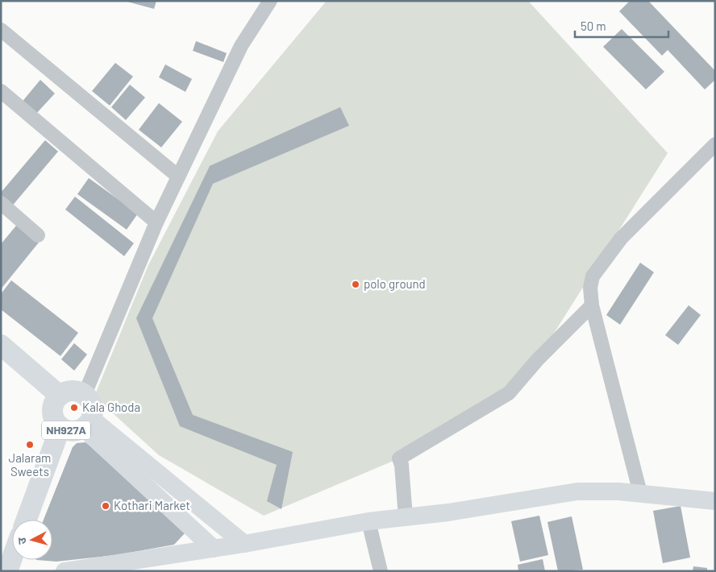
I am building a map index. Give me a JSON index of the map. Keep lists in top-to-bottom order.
{
  "streets": {
    "highway": ["NH927A"]
  },
  "places": [
    "polo ground",
    "Kala Ghoda",
    "Jalaram Sweets",
    "Kothari Market"
  ],
  "scale_bar": "50 m",
  "north": "left"
}
